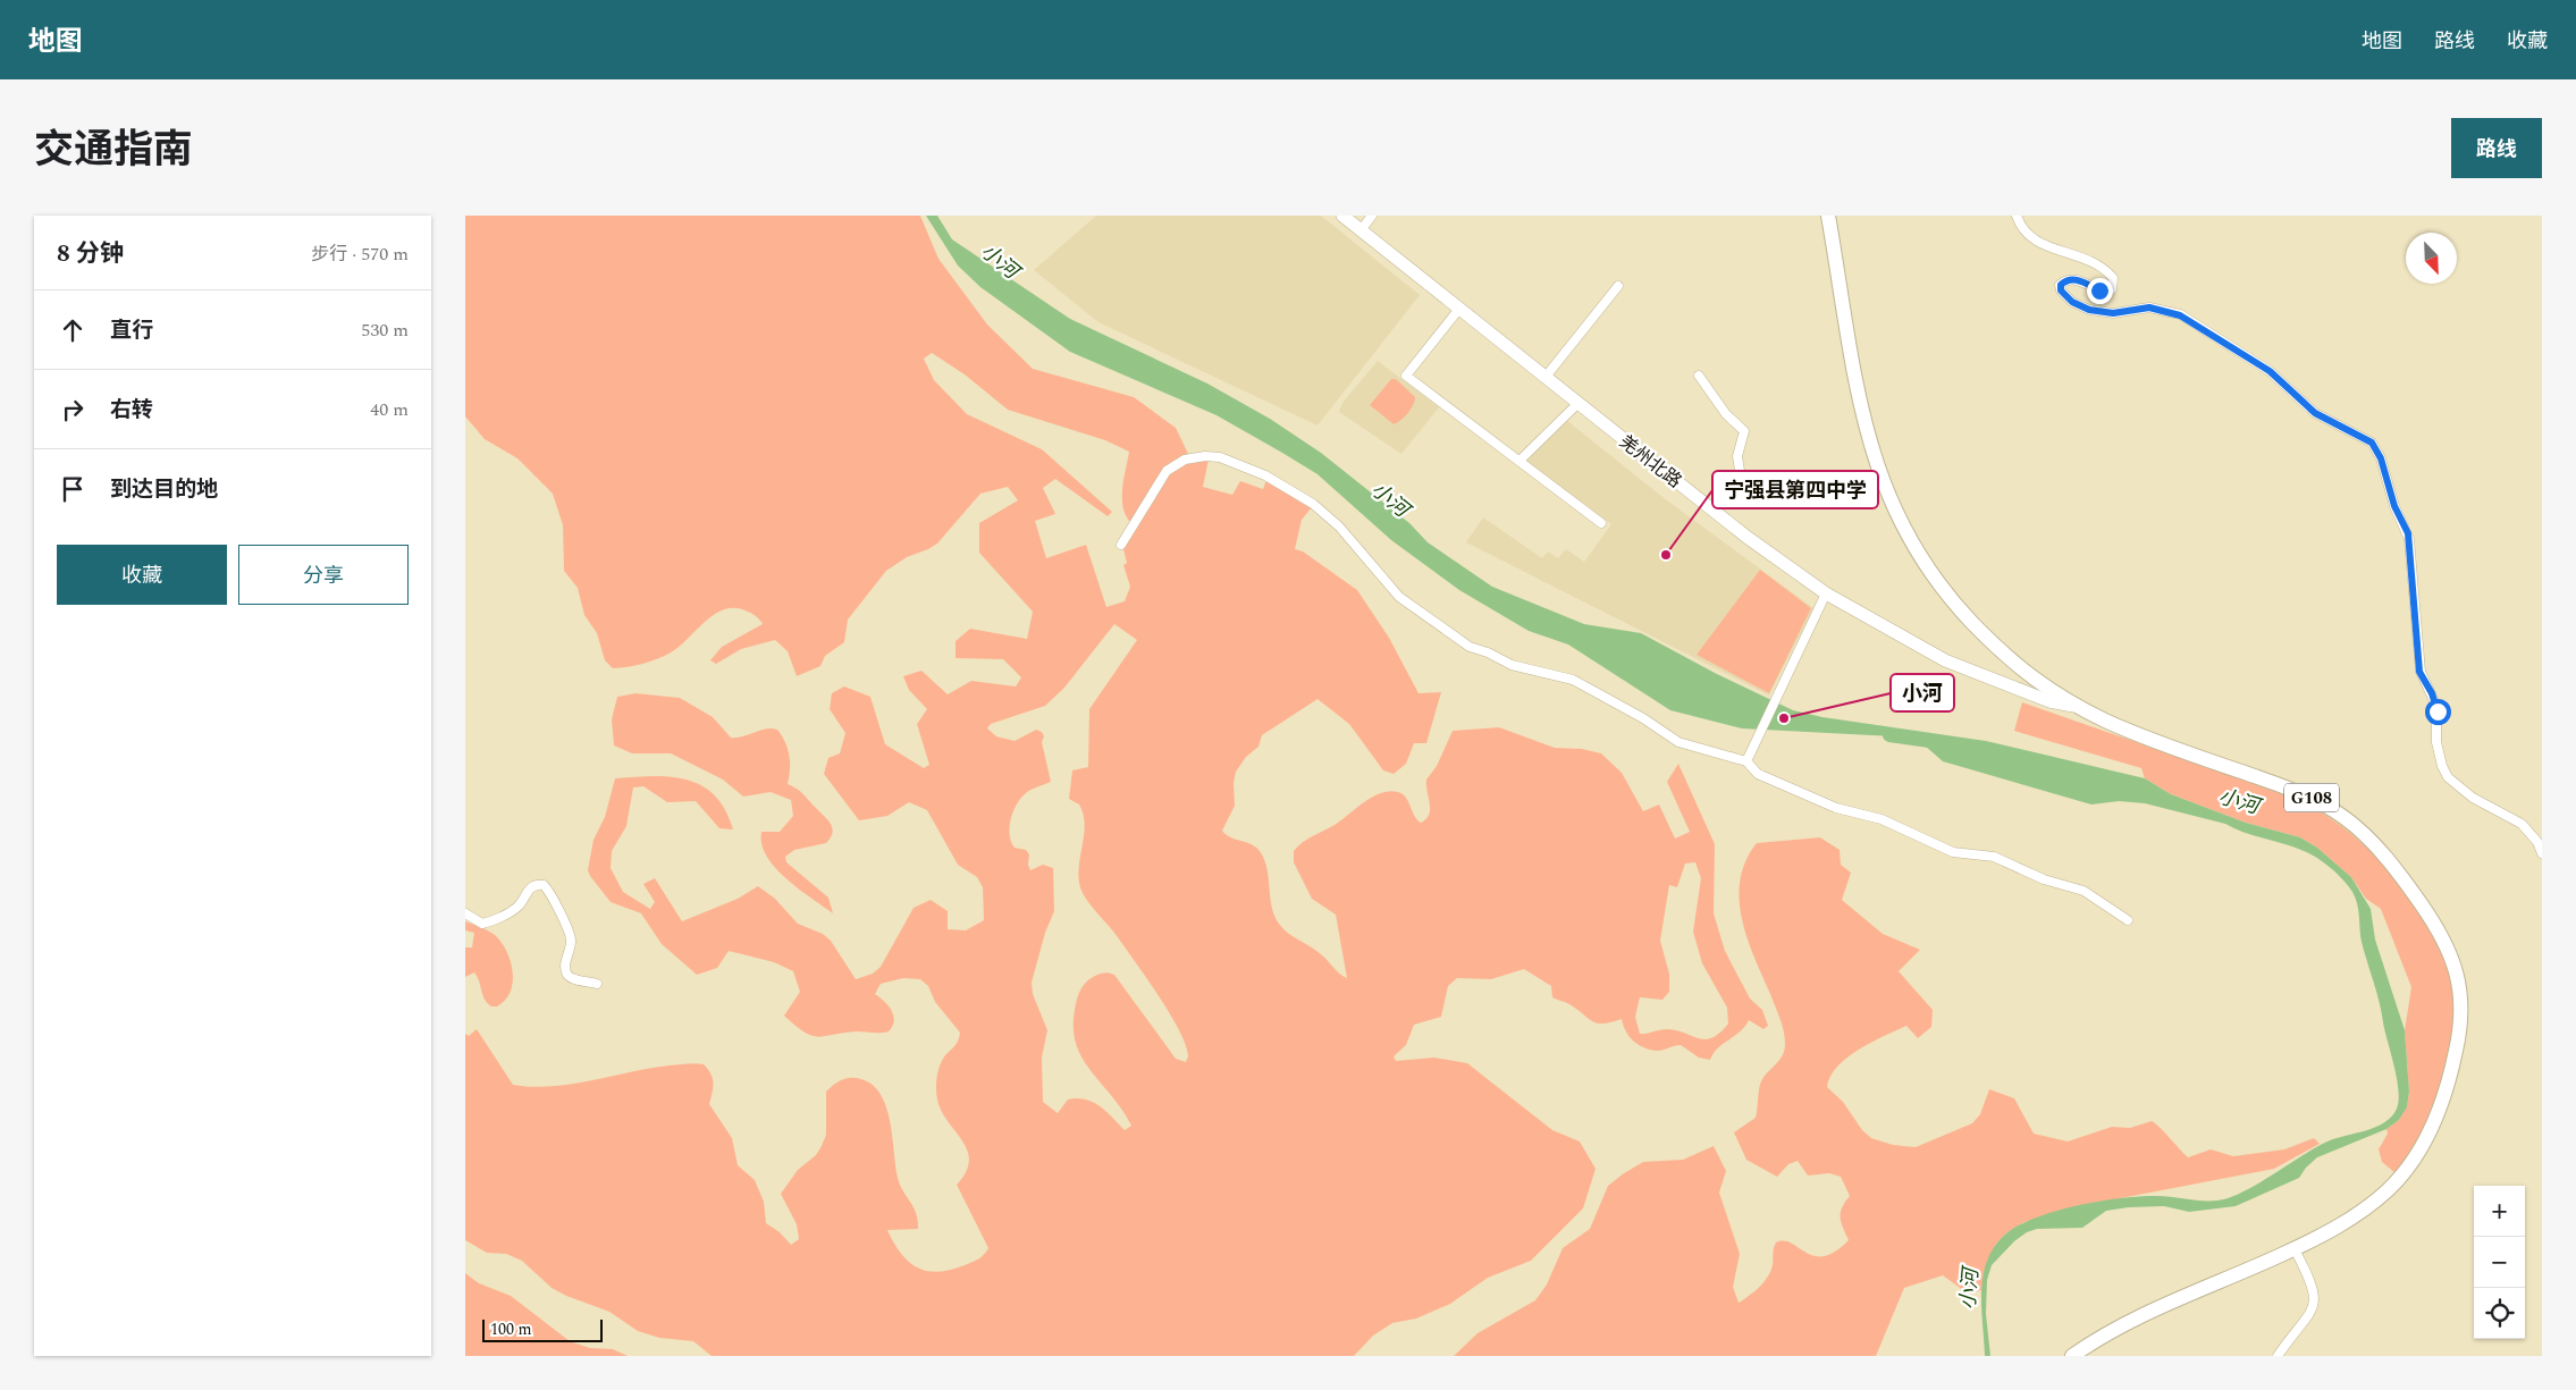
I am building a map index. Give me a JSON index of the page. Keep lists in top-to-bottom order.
{
  "streets": {
    "highway": ["G108"],
    "main road": ["羌州北路"]
  },
  "crossings": [
    ["羌州北路", "G108"]
  ],
  "water": ["小河"],
  "places": ["宁强县第四中学", "小河"],
  "scale_bar": "100 m",
  "north": "bottom right",
  "page": {
    "header": "地图",
    "nav": ["地图", "路线", "收藏"],
    "title": "交通指南",
    "buttons": [
      "路线",
      ["收藏", "分享"]
    ],
    "heading": ["8 分钟", "步行 · 570 m"],
    "list": [
      ["直行", "530 m"],
      ["右转", "40 m"],
      "到达目的地"
    ],
    "map_buttons": ["+", "−"],
    "scale": "100 m"
  }
}
